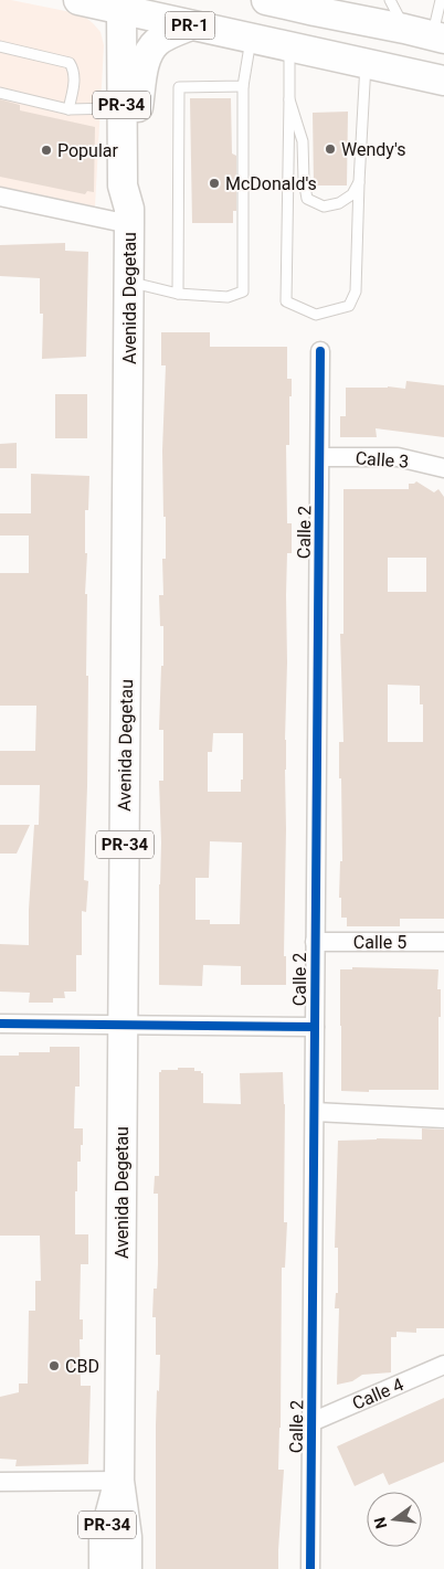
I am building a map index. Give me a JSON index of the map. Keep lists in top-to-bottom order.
{
  "streets": {
    "main road": ["PR-1", "PR-34", "Avenida Degetau"],
    "street": [
      "Calle 3",
      "Calle 2",
      "Calle 5",
      "Calle 4"
    ]
  },
  "crossings": [
    ["PR-1", "Avenida Degetau"],
    ["Calle 3", "Calle 2"],
    ["Calle 2", "Calle 5"],
    ["Calle 2", "Calle 4"]
  ],
  "places": [
    "Wendy's",
    "Popular",
    "McDonald's",
    "CBD"
  ],
  "north": "left"
}
